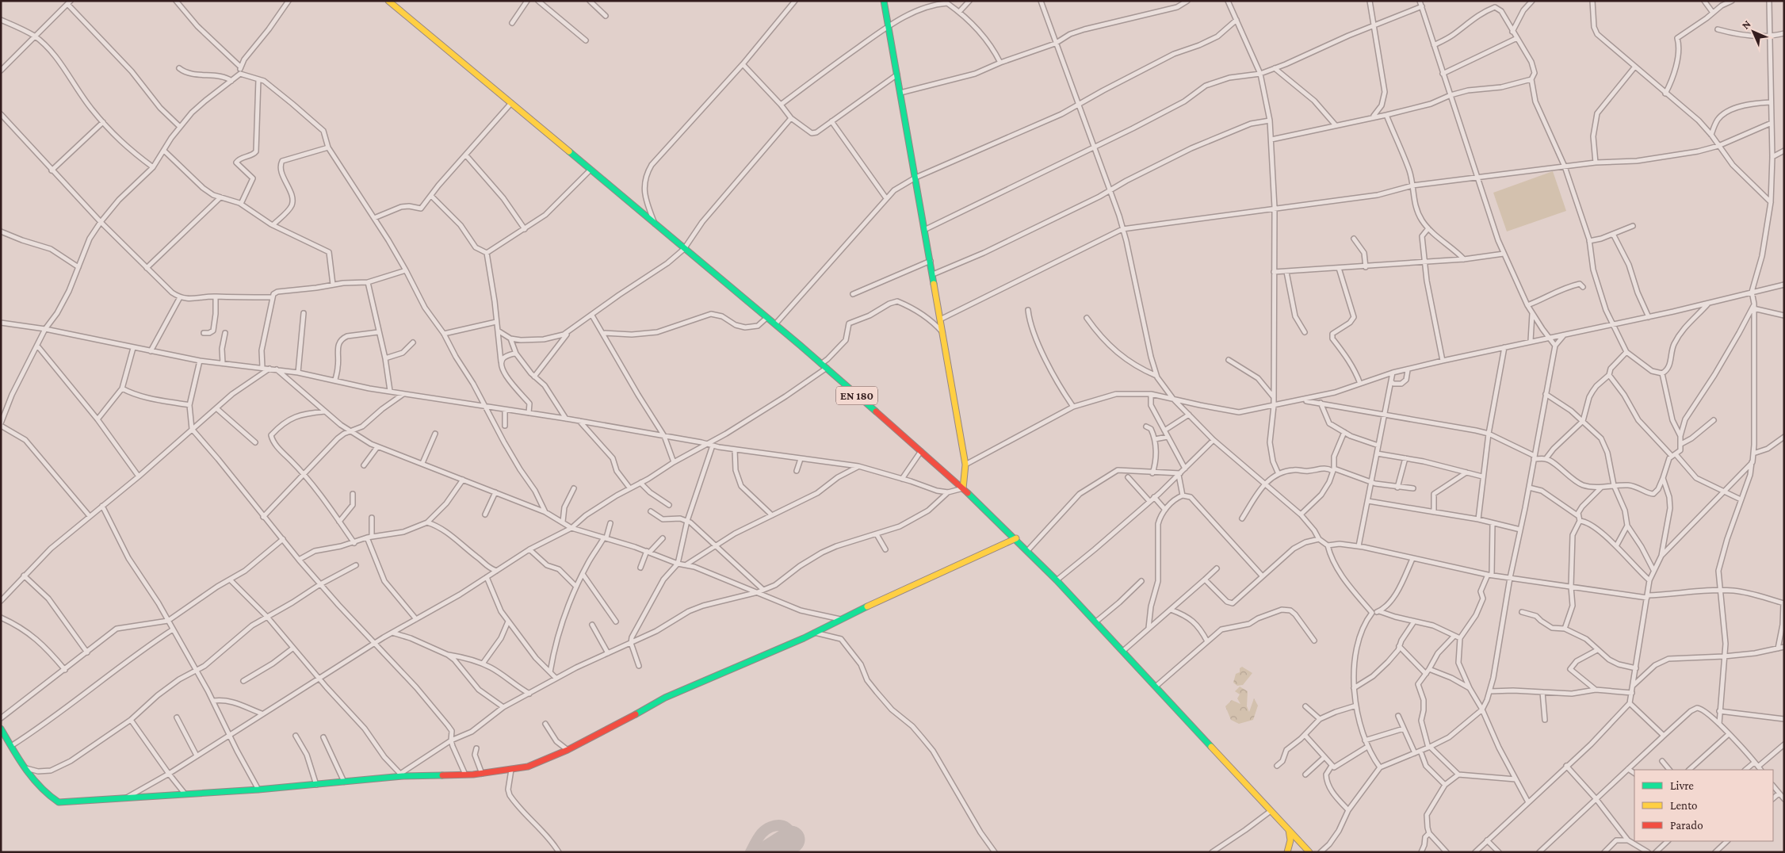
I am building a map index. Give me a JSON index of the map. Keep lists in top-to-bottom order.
{
  "streets": {
    "street": ["EN 180"]
  },
  "legend": ["Livre", "Lento", "Parado"],
  "north": "top left"
}
